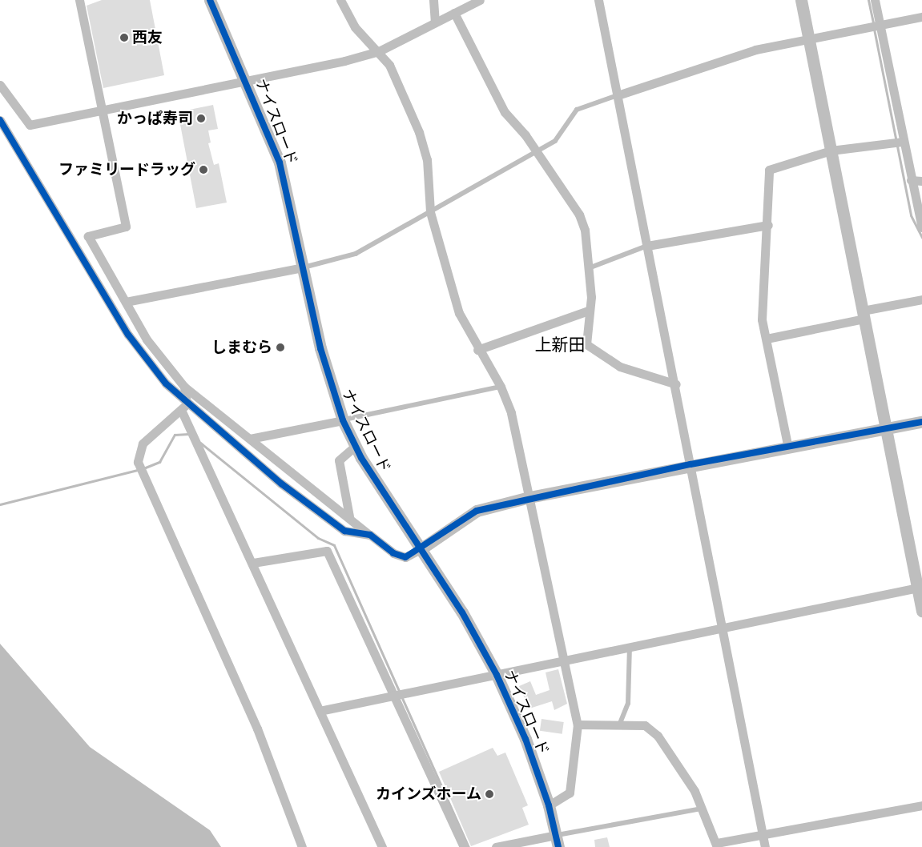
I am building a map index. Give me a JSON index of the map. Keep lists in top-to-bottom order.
{
  "streets": {
    "street": ["ナイスロード"]
  },
  "districts": ["上新田"],
  "places": [
    "西友",
    "かっぱ寿司",
    "ファミリードラッグ",
    "しまむら",
    "カインズホーム"
  ]
}
